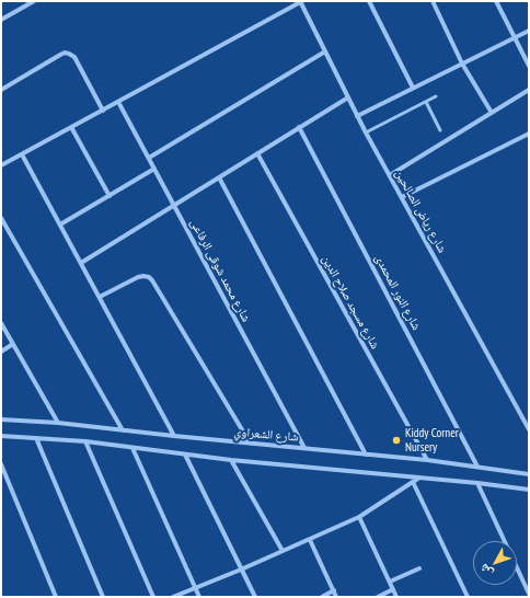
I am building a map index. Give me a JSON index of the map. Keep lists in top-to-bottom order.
{
  "streets": {
    "street": [
      "شارع رياض الصالحين",
      "شارع محمد شوقى الرفاعى",
      "شارع النور المحمدى",
      "شارع مسجد صلاح الدين",
      "شارع الشعراوي"
    ]
  },
  "crossings": [
    ["شارع محمد شوقى الرفاعى", "شارع الشعراوي"],
    ["شارع النور المحمدى", "شارع الشعراوي"],
    ["شارع مسجد صلاح الدين", "شارع الشعراوي"]
  ],
  "places": ["Kiddy Corner Nursery"],
  "north": "bottom left"
}
